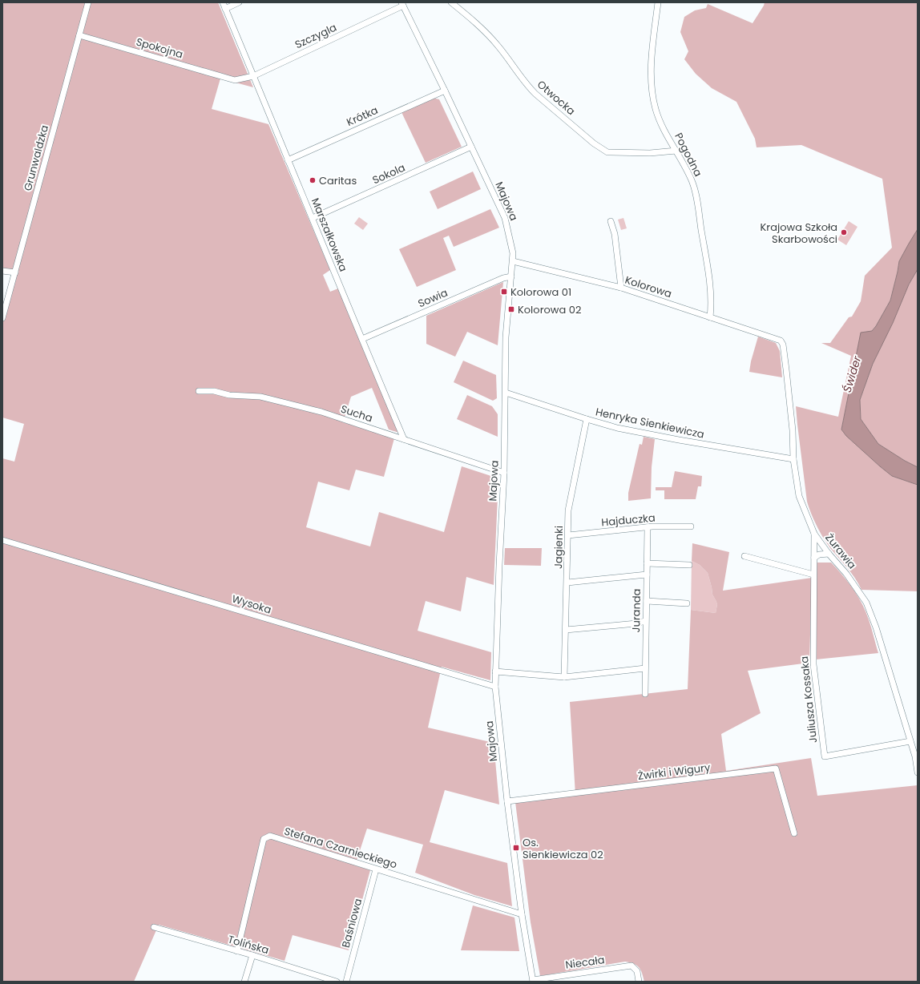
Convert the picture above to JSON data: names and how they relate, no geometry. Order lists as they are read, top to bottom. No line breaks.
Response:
{"streets":{"street":["Szczygla","Spokojna","Otwocka","Krótka","Pogodna","Grunwaldzka","Sokola","Majowa","Marszałkowska","Kolorowa","Sowia","Sucha","Henryka Sienkiewicza","Hajduczka","Jagienki","Żurawia","Wysoka","Juranda","Juliusza Kossaka","Żwirki i Wigury","Stefana Czarnieckiego","Baśniowa","Tolińska","Niecała"]},"crossings":[["Szczygla","Spokojna"],["Szczygla","Majowa"],["Szczygla","Marszałkowska"],["Spokojna","Grunwaldzka"],["Otwocka","Pogodna"],["Krótka","Majowa"],["Krótka","Marszałkowska"],["Pogodna","Kolorowa"],["Sokola","Majowa"],["Sokola","Marszałkowska"],["Majowa","Kolorowa"],["Majowa","Sowia"],["Majowa","Sucha"],["Majowa","Henryka Sienkiewicza"],["Majowa","Wysoka"],["Majowa","Żwirki i Wigury"],["Majowa","Stefana Czarnieckiego"],["Majowa","Niecała"],["Marszałkowska","Sowia"],["Marszałkowska","Sucha"],["Kolorowa","Żurawia"],["Henryka Sienkiewicza","Jagienki"],["Henryka Sienkiewicza","Żurawia"],["Hajduczka","Jagienki"],["Hajduczka","Juranda"],["Żurawia","Juliusza Kossaka"],["Stefana Czarnieckiego","Baśniowa"],["Stefana Czarnieckiego","Tolińska"]],"water":["Świder"],"places":{"other":["Caritas","Krajowa Szkoła Skarbowości"],"transit":["Kolorowa 01","Kolorowa 02","Os. Sienkiewicza 02"]}}
